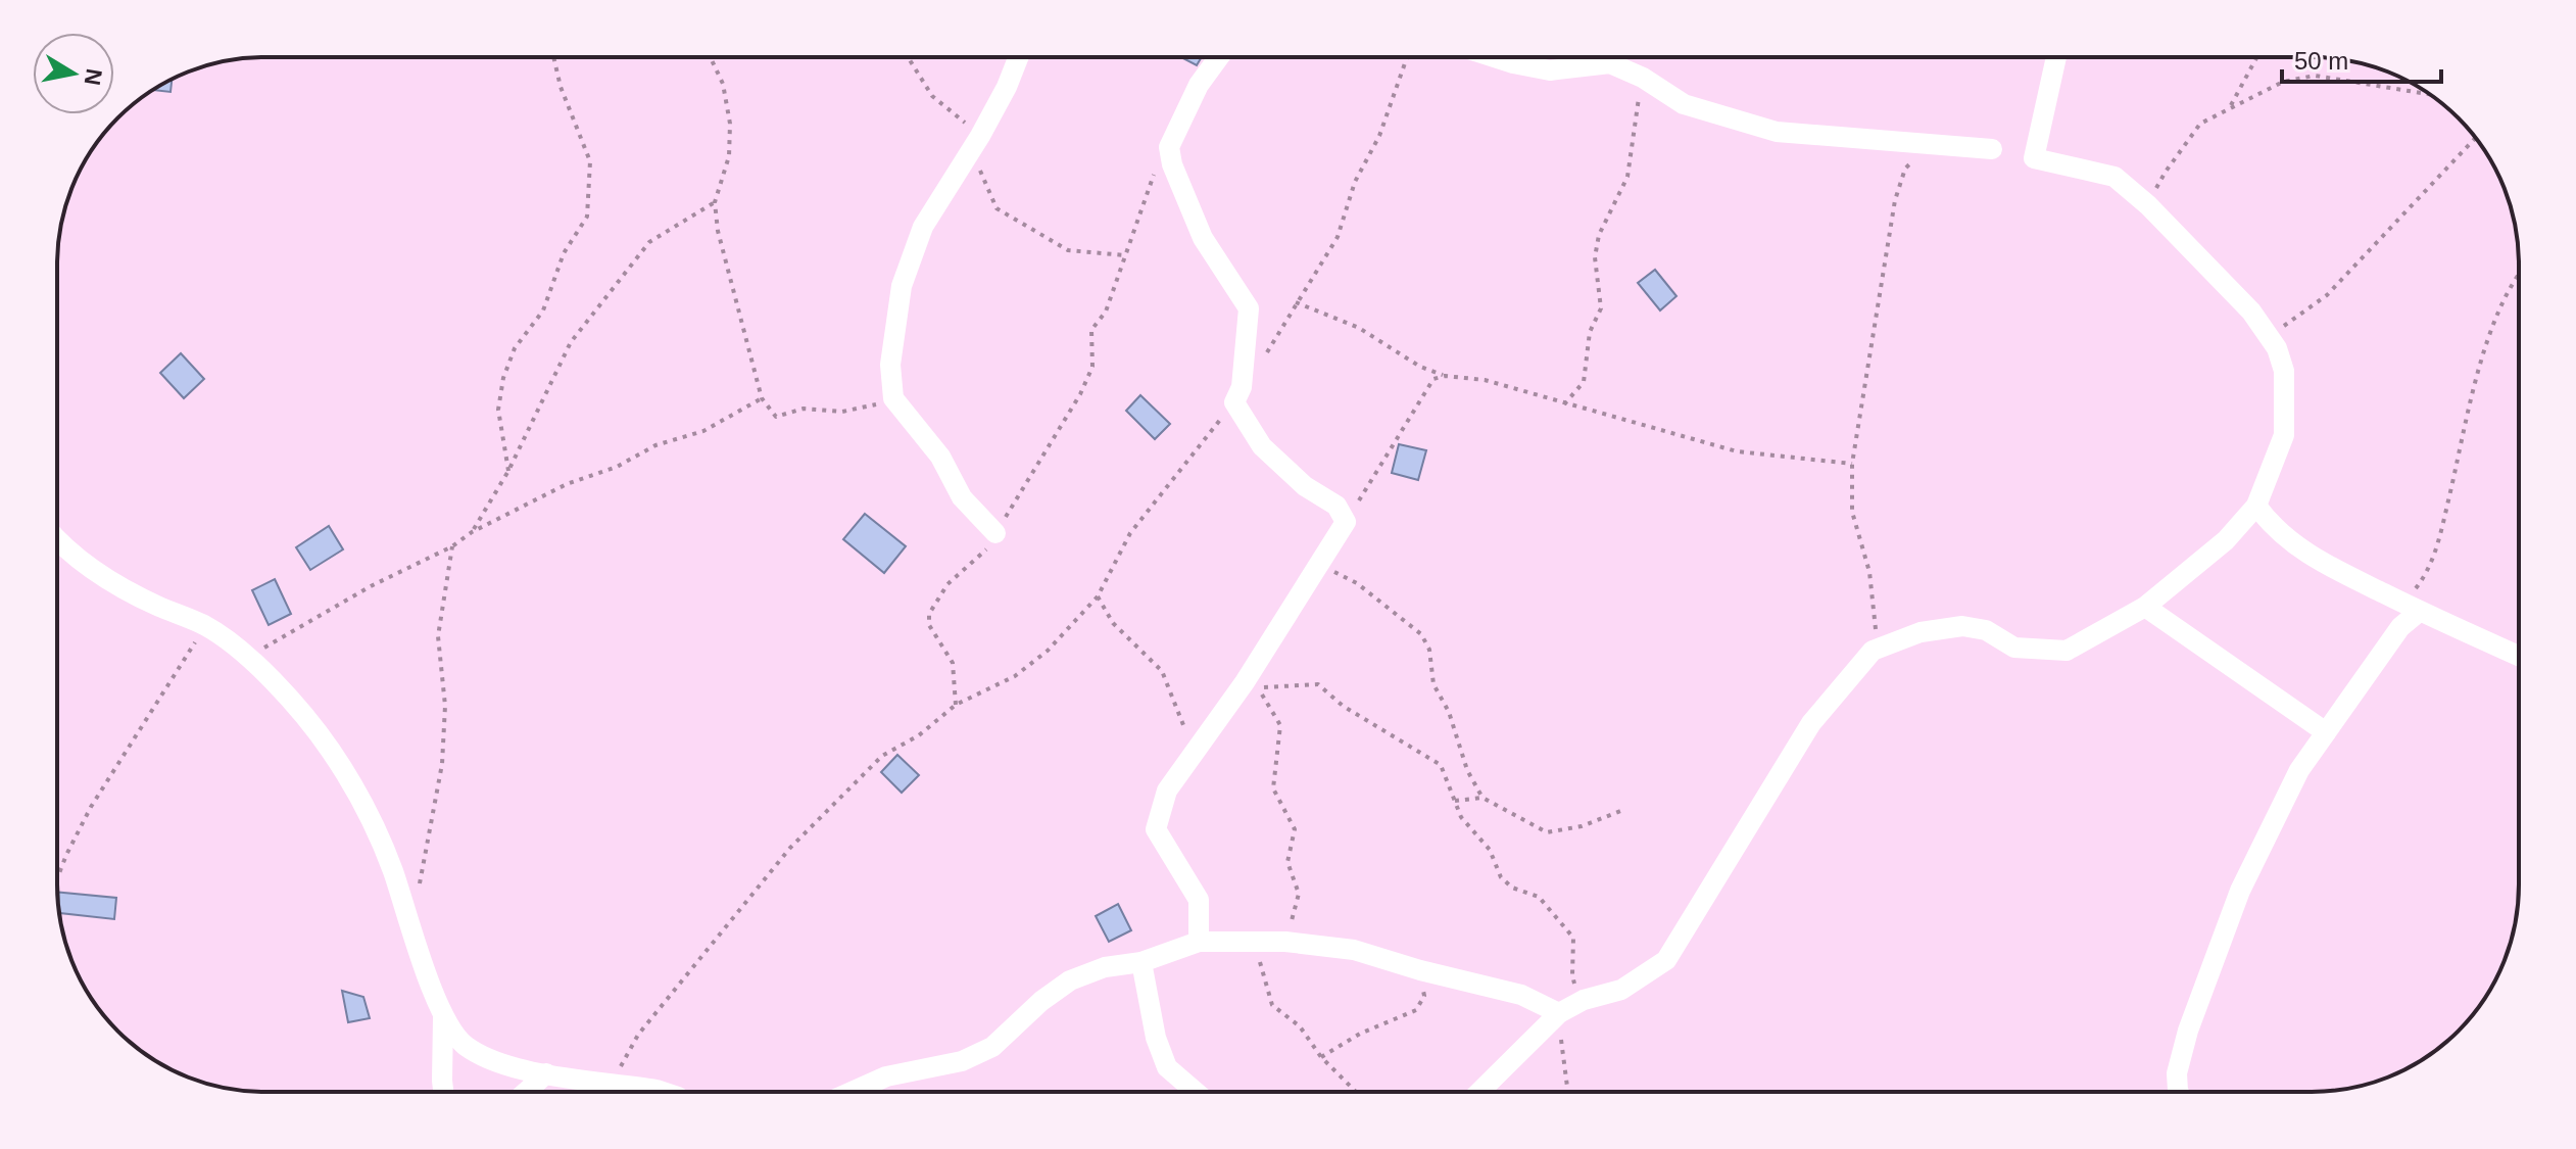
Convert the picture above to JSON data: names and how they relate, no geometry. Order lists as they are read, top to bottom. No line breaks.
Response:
{"scale_bar":"50 m","north":"right"}
